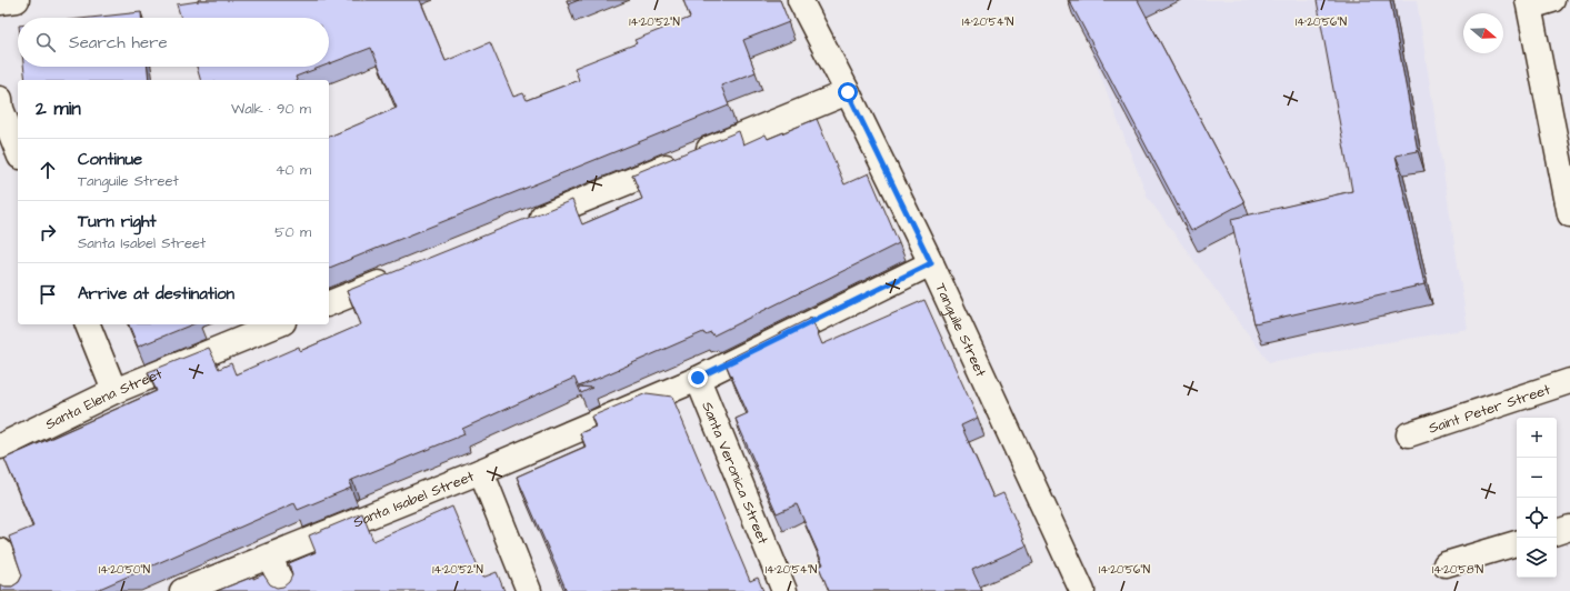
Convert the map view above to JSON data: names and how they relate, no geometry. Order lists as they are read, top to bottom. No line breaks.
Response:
{"streets":{"street":["Tanguile Street","Santa Elena Street","Saint Peter Street","Santa Veronica Street","Santa Isabel Street"]},"crossings":[["Tanguile Street","Santa Isabel Street"],["Santa Veronica Street","Santa Isabel Street"]],"north":"right","page":{"search":"Search here","heading":["2 min","Walk · 90 m"],"list":[["Continue","Tanguile Street","40 m"],["Turn right","Santa Isabel Street","50 m"],"Arrive at destination"],"map_buttons":["+","−"]},"coordinates":["14°20'52\"N","14°20'54\"N","14°20'56\"N","14°20'50\"N","14°20'58\"N"]}
